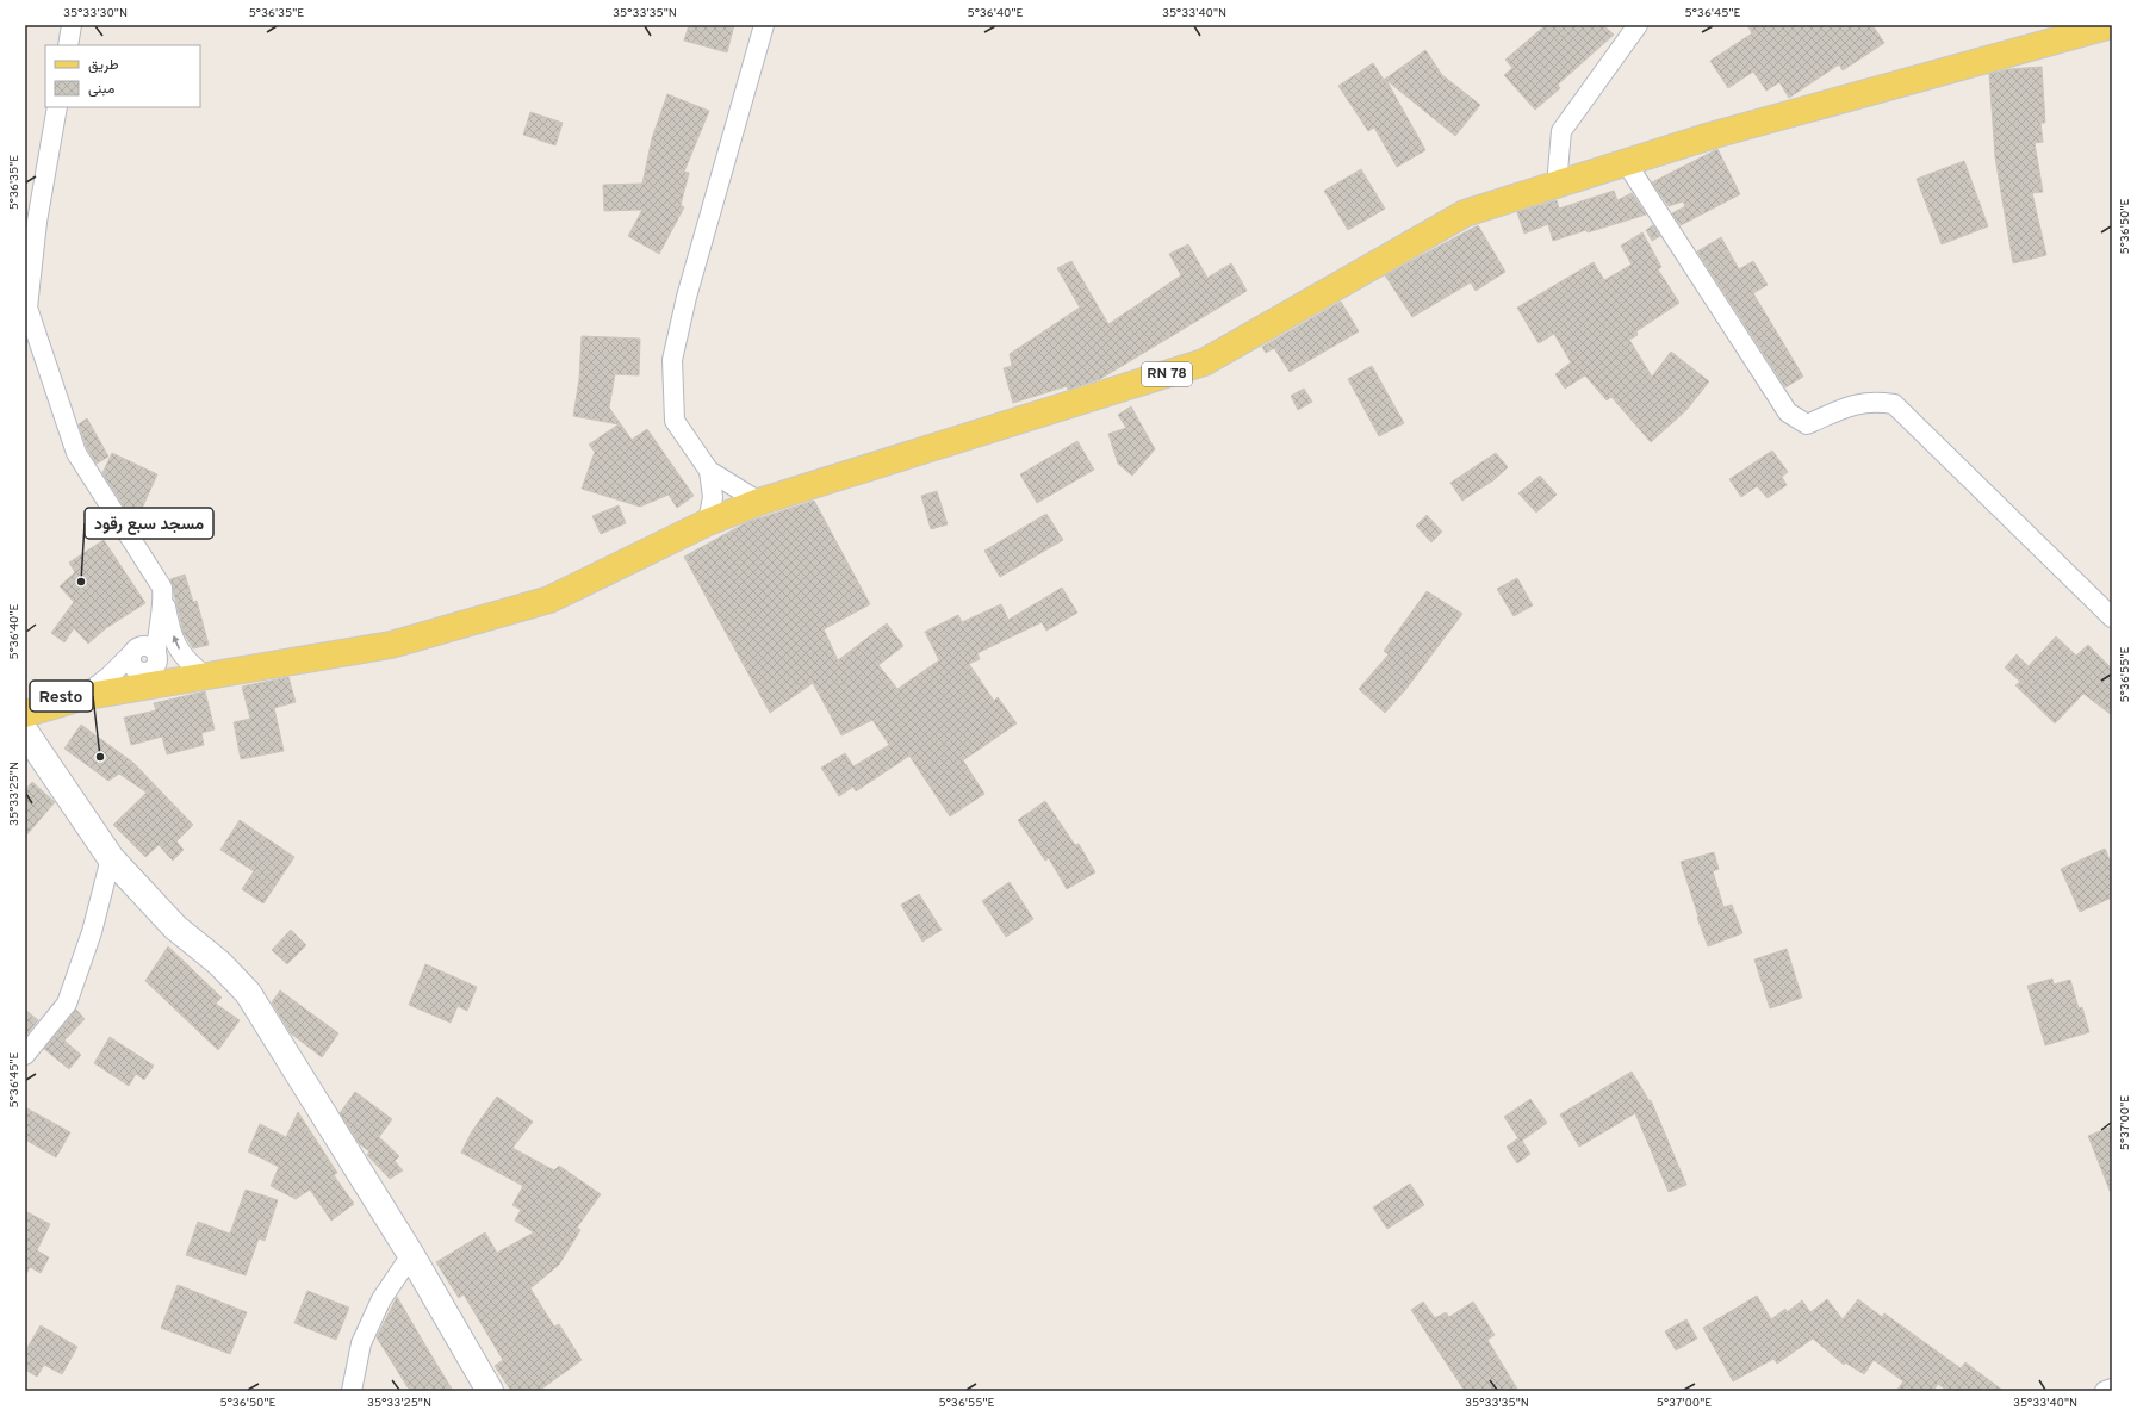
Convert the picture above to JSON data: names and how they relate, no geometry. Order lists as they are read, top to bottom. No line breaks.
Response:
{"streets":{"main road":["RN 78"]},"places":["مسجد سبع رقود","Resto"],"legend":["طريق","مبنى"],"coordinates":["35°33'30\"N","5°36'35\"E","35°33'35\"N","5°36'40\"E","35°33'40\"N","5°36'45\"E","5°36'50\"E","5°36'55\"E","35°33'25\"N","5°37'00\"E"]}
